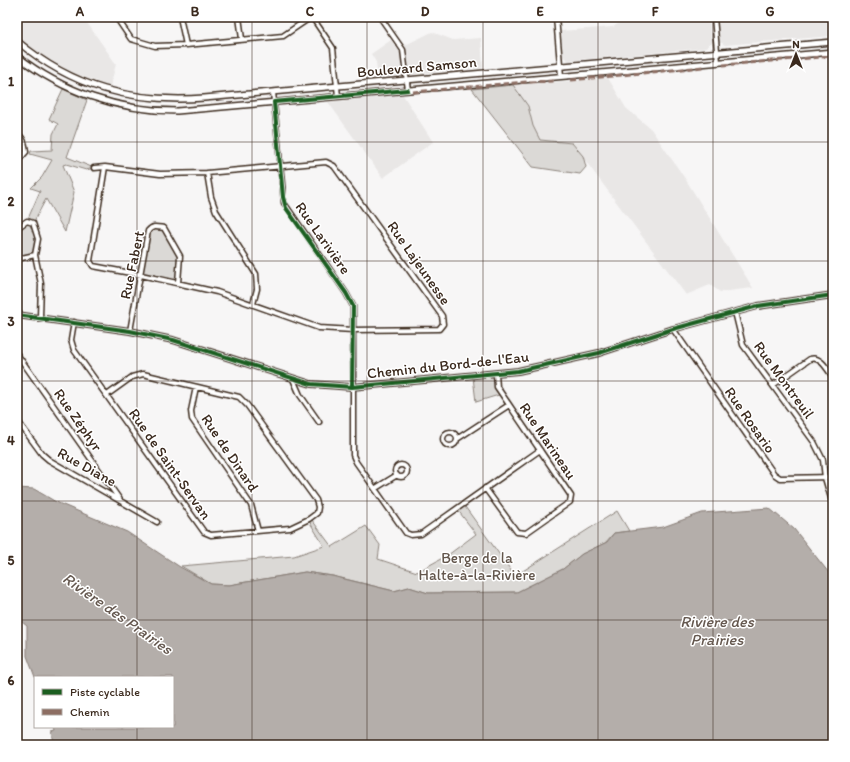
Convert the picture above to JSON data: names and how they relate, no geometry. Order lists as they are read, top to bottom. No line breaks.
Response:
{"streets":{"street":["Boulevard Samson","Rue Larivière","Rue Lajeunesse","Rue Fabert","Chemin du Bord-de-l'Eau","Rue Montreuil","Rue Zéphyr","Rue Rosario","Rue Marineau","Rue de Dinard","Rue de Saint-Servan","Rue Diane"]},"crossings":[["Boulevard Samson","Rue Larivière"],["Rue Larivière","Rue Lajeunesse"],["Rue Larivière","Chemin du Bord-de-l'Eau"],["Rue Larivière","Rue Marineau"],["Rue Lajeunesse","Rue Fabert"],["Rue Fabert","Chemin du Bord-de-l'Eau"],["Chemin du Bord-de-l'Eau","Rue Montreuil"],["Chemin du Bord-de-l'Eau","Rue Rosario"],["Chemin du Bord-de-l'Eau","Rue Marineau"],["Chemin du Bord-de-l'Eau","Rue de Saint-Servan"],["Rue Montreuil","Rue Rosario"],["Rue Zéphyr","Rue Diane"],["Rue de Dinard","Rue de Saint-Servan"]],"water":["Rivière des Prairies"],"parks":["Berge de la Halte-à-la-Rivière"],"legend":["Piste cyclable","Chemin"],"north":"top","grid":{"columns":["A","B","C","D","E","F","G"],"rows":["1","2","3","4","5","6"]}}
